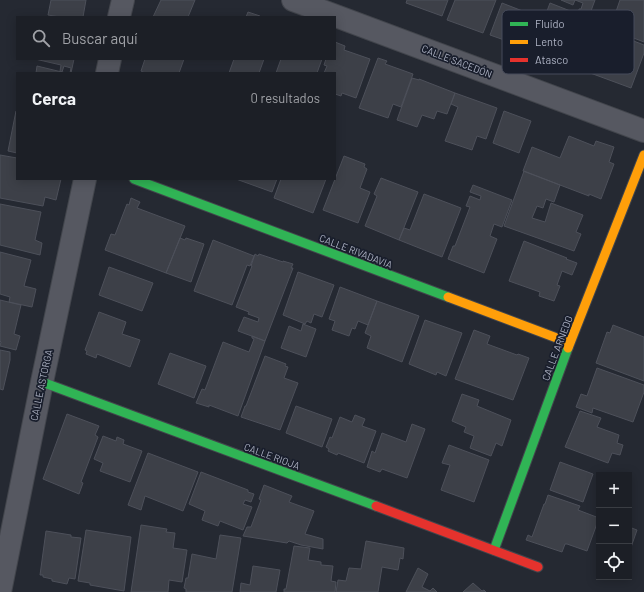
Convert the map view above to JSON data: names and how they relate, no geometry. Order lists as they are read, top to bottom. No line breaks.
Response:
{"streets":{"street":["CALLE SACEDÓN","CALLE RIVADAVIA","CALLE ARNEDO","CALLE ASTORGA","CALLE RIOJA"]},"crossings":[["CALLE RIVADAVIA","CALLE ARNEDO"],["CALLE ARNEDO","CALLE RIOJA"],["CALLE ASTORGA","CALLE RIOJA"]],"legend":["Fluido","Lento","Atasco"],"page":{"search":"Buscar aquí","heading":["Cerca","0 resultados"],"map_buttons":["+","−"]}}
